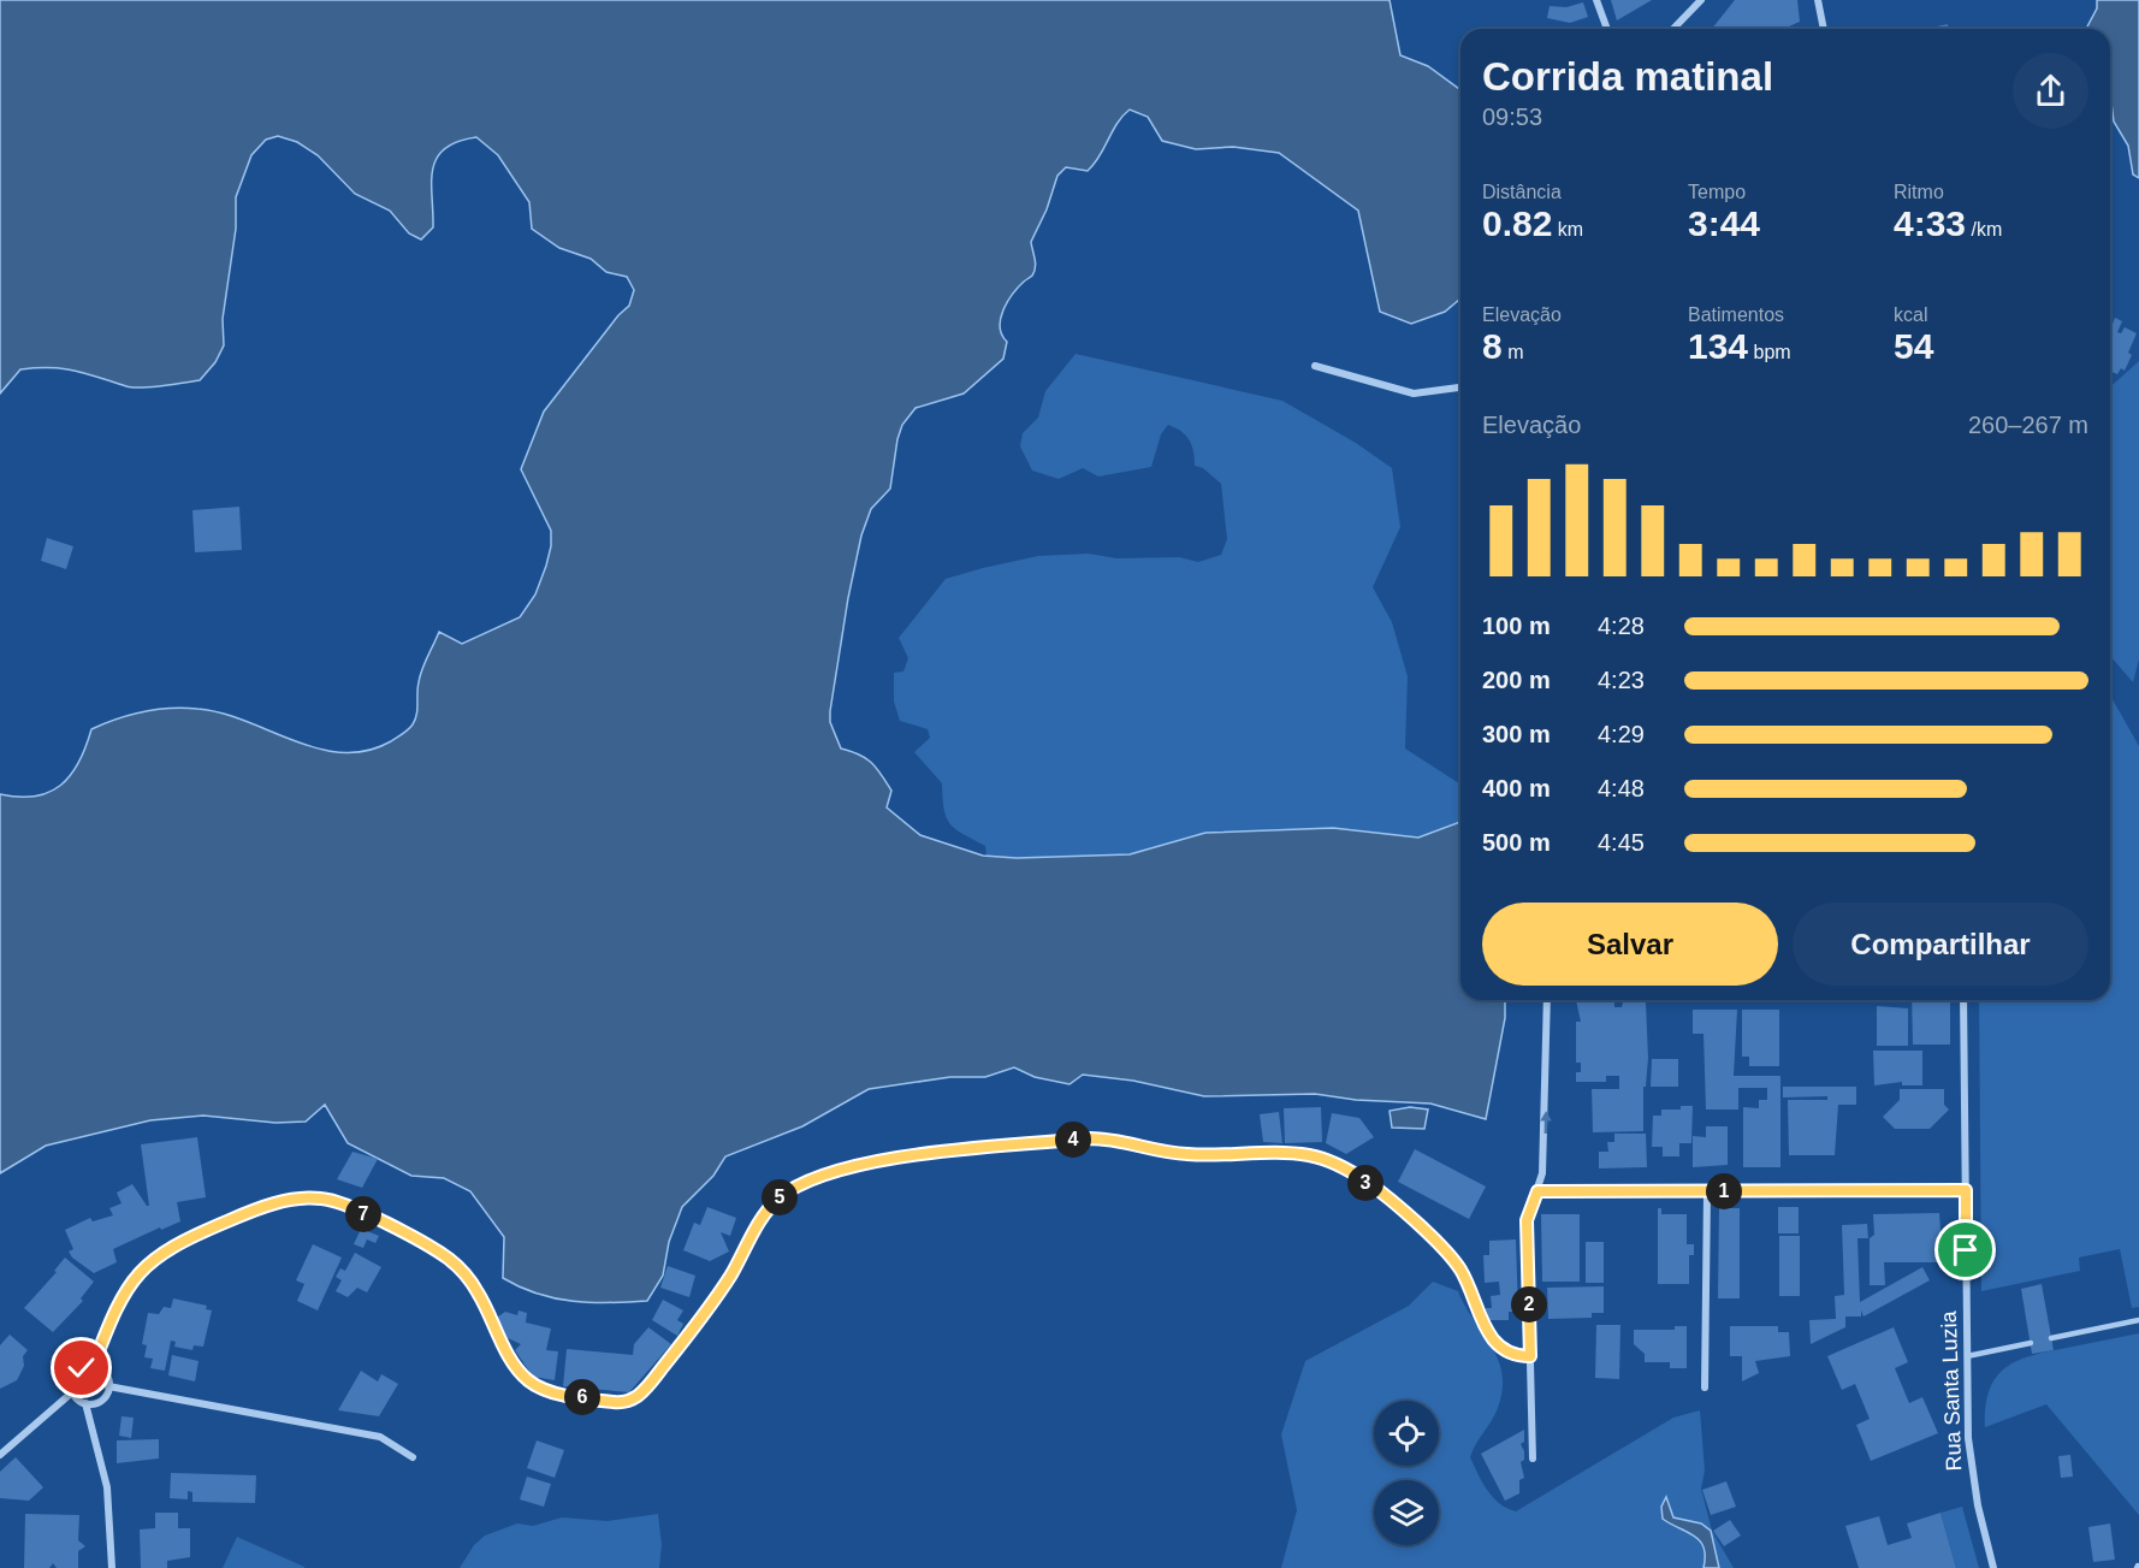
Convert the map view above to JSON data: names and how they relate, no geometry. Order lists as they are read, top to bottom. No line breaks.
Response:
{"streets":{"street":["Rua Santa Luzia"]},"page":{"heading":["Corrida matinal","09:53"],"stats":[["Distância","0.82 km"],["Tempo","3:44"],["Ritmo","4:33 /km"],["Elevação","8 m"],["Batimentos","134 bpm"],["kcal","54"]],"chart":["Elevação","260–267 m"],"list":[{"name":"100 m","note":"4:28"},{"name":"200 m","note":"4:23"},{"name":"300 m","note":"4:29"},{"name":"400 m","note":"4:48"},{"name":"500 m","note":"4:45"}],"buttons":["Salvar","Compartilhar"],"pins":["4","3","1","5","7","2","6"]}}
